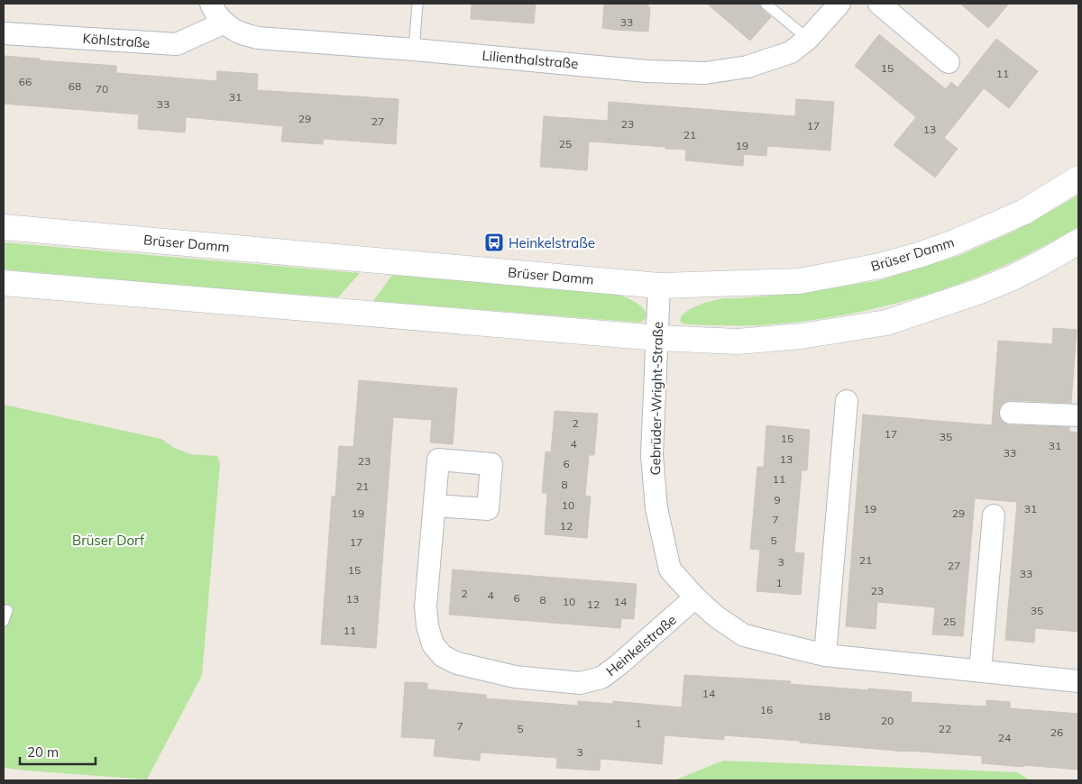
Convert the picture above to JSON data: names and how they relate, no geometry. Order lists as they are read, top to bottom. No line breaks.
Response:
{"streets":{"street":["Köhlstraße","Lilienthalstraße","Brüser Damm","Gebrüder-Wright-Straße","Heinkelstraße"]},"crossings":[["Köhlstraße","Lilienthalstraße"],["Brüser Damm","Gebrüder-Wright-Straße"],["Gebrüder-Wright-Straße","Heinkelstraße"]],"parks":["Brüser Dorf"],"places":{"bus stop":["Heinkelstraße"]},"house_numbers":["33","15","11","66","68","70","31","33","29","27","23","17","13","21","25","19","2","17","35","15","4","31","33","13","23","6","11","8","21","9","10","19","31","19","29","7","12","5","17","21","3","27","15","33","1","23","2","4","6","13","8","10","14","12","35","25","11","14","16","18","20","1","7","5","22","26","24","3"],"scale_bar":"20 m"}
